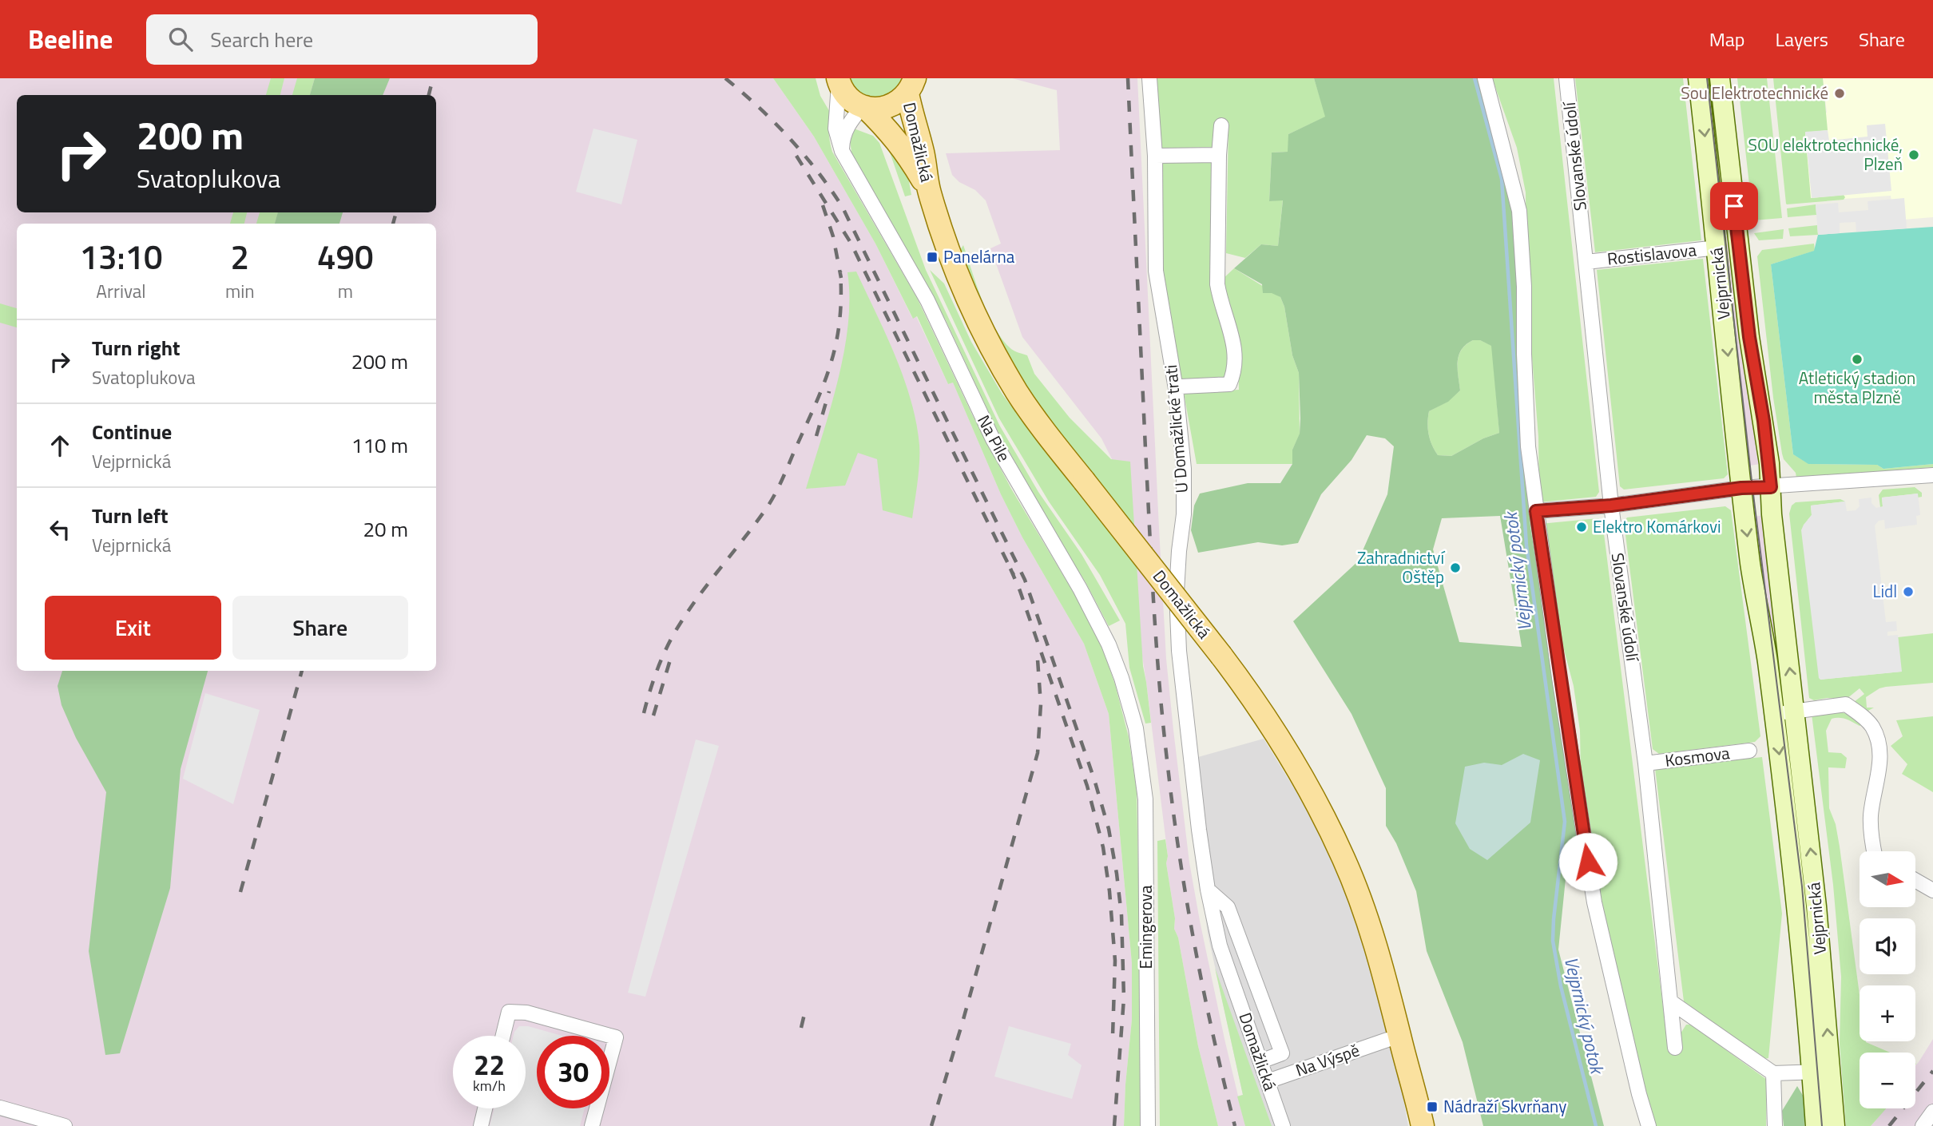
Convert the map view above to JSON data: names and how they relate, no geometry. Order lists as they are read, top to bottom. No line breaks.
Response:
{"streets":{"main road":["Domažlická","Vejprnická"],"street":["Slovanské údolí","Rostislavova","U Domažlické trati","Na Pile","Kosmova","Emingerova","Na Výspě"]},"crossings":[["Domažlická","U Domažlické trati"],["Domažlická","Na Pile"],["Domažlická","Na Výspě"],["Slovanské údolí","Rostislavova"],["Slovanské údolí","Kosmova"],["Rostislavova","Vejprnická"],["Na Pile","Emingerova"]],"water":["Vejprnický potok"],"places":{"other":["Sou Elektrotechnické","SOU elektrotechnické, Plzeň","Atletický stadion města Plzně","Elektro Komárkovi","Zahradnictví Oštěp","Lidl"],"transit":["Panelárna","Nádraží Skvrňany"]},"north":"right","page":{"header":"Beeline","search":"Search here","nav":["Map","Layers","Share"],"turn":["200 m","Svatoplukova"],"eta":["13:10","Arrival","2","min","490","m"],"list":[{"name":"Turn right","note":"Svatoplukova","value":"200 m"},{"name":"Continue","note":"Vejprnická","value":"110 m"},{"name":"Turn left","note":"Vejprnická","value":"20 m"}],"buttons":["Exit","Share"],"map_buttons":["+","−"],"speed":"22 km/h","limit":"30"}}
